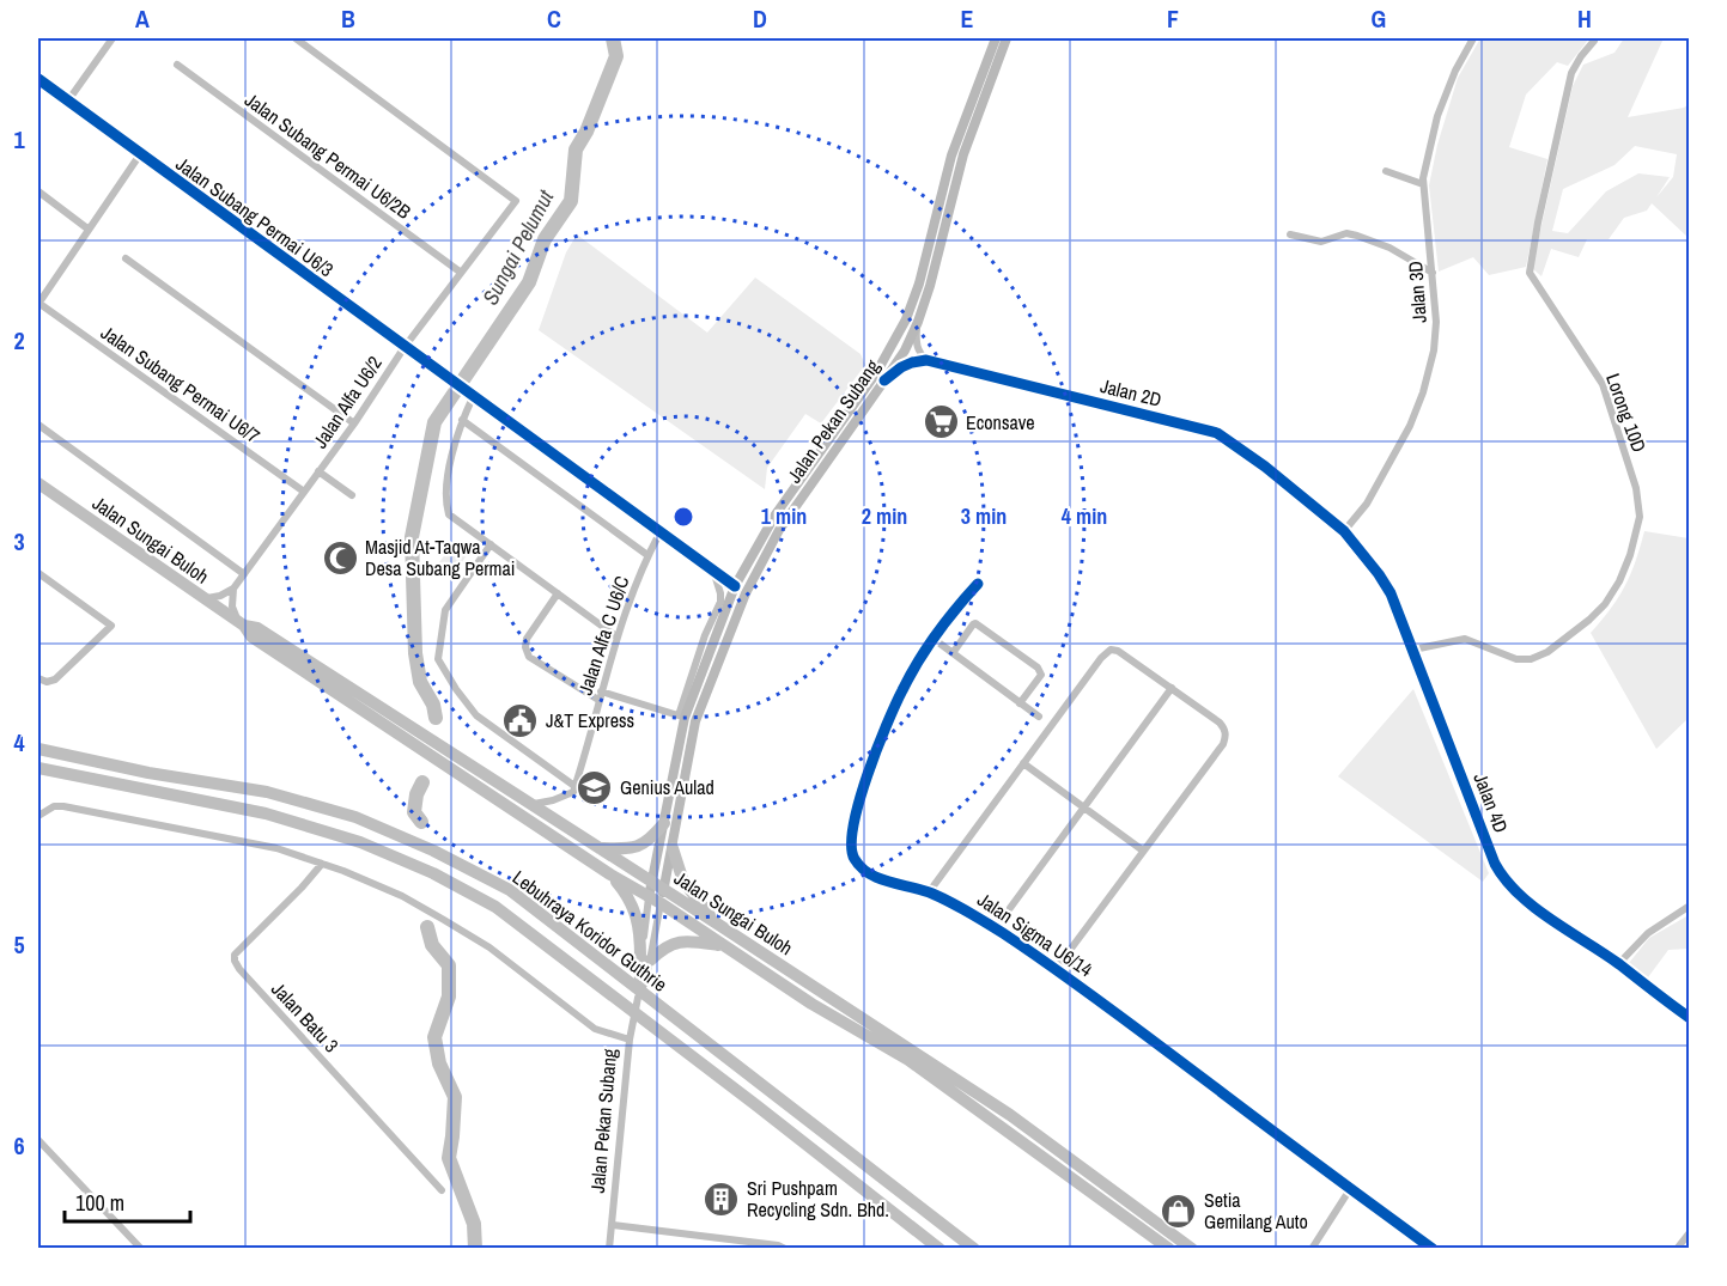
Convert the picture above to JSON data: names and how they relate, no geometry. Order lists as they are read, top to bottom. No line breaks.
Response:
{"streets":{"highway":["Jalan Sungai Buloh","Lebuhraya Koridor Guthrie"],"main road":["Jalan Pekan Subang"],"street":["Jalan Subang Permai U6/2B","Jalan Subang Permai U6/3","Jalan 3D","Jalan Subang Permai U6/7","Jalan 2D","Jalan Alfa U6/2","Lorong 10D","Jalan Alfa C U6/C","Jalan 4D","Jalan Sigma U6/14","Jalan Batu 3"]},"crossings":[["Jalan Subang Permai U6/2B","Jalan Alfa U6/2"],["Jalan Subang Permai U6/3","Jalan Alfa U6/2"],["Jalan 3D","Jalan 2D"],["Jalan 3D","Jalan 4D"],["Jalan Subang Permai U6/7","Jalan Alfa U6/2"],["Jalan 2D","Jalan 4D"],["Lorong 10D","Jalan 4D"],["Jalan Pekan Subang","Jalan Sungai Buloh"]],"water":["Sungai Pelumut"],"places":{"supermarket":["Econsave"],"mosque":["Masjid At-Taqwa Desa Subang Permai"],"public building":["J&T Express"],"school or university":["Genius Aulad"],"building":["Sri Pushpam Recycling Sdn. Bhd."],"shop":["Setia Gemilang Auto"]},"scale_bar":"100 m","grid":{"columns":["A","B","C","D","E","F","G","H"],"rows":["1","2","3","4","5","6"]},"rings":["1 min","2 min","3 min","4 min"]}
